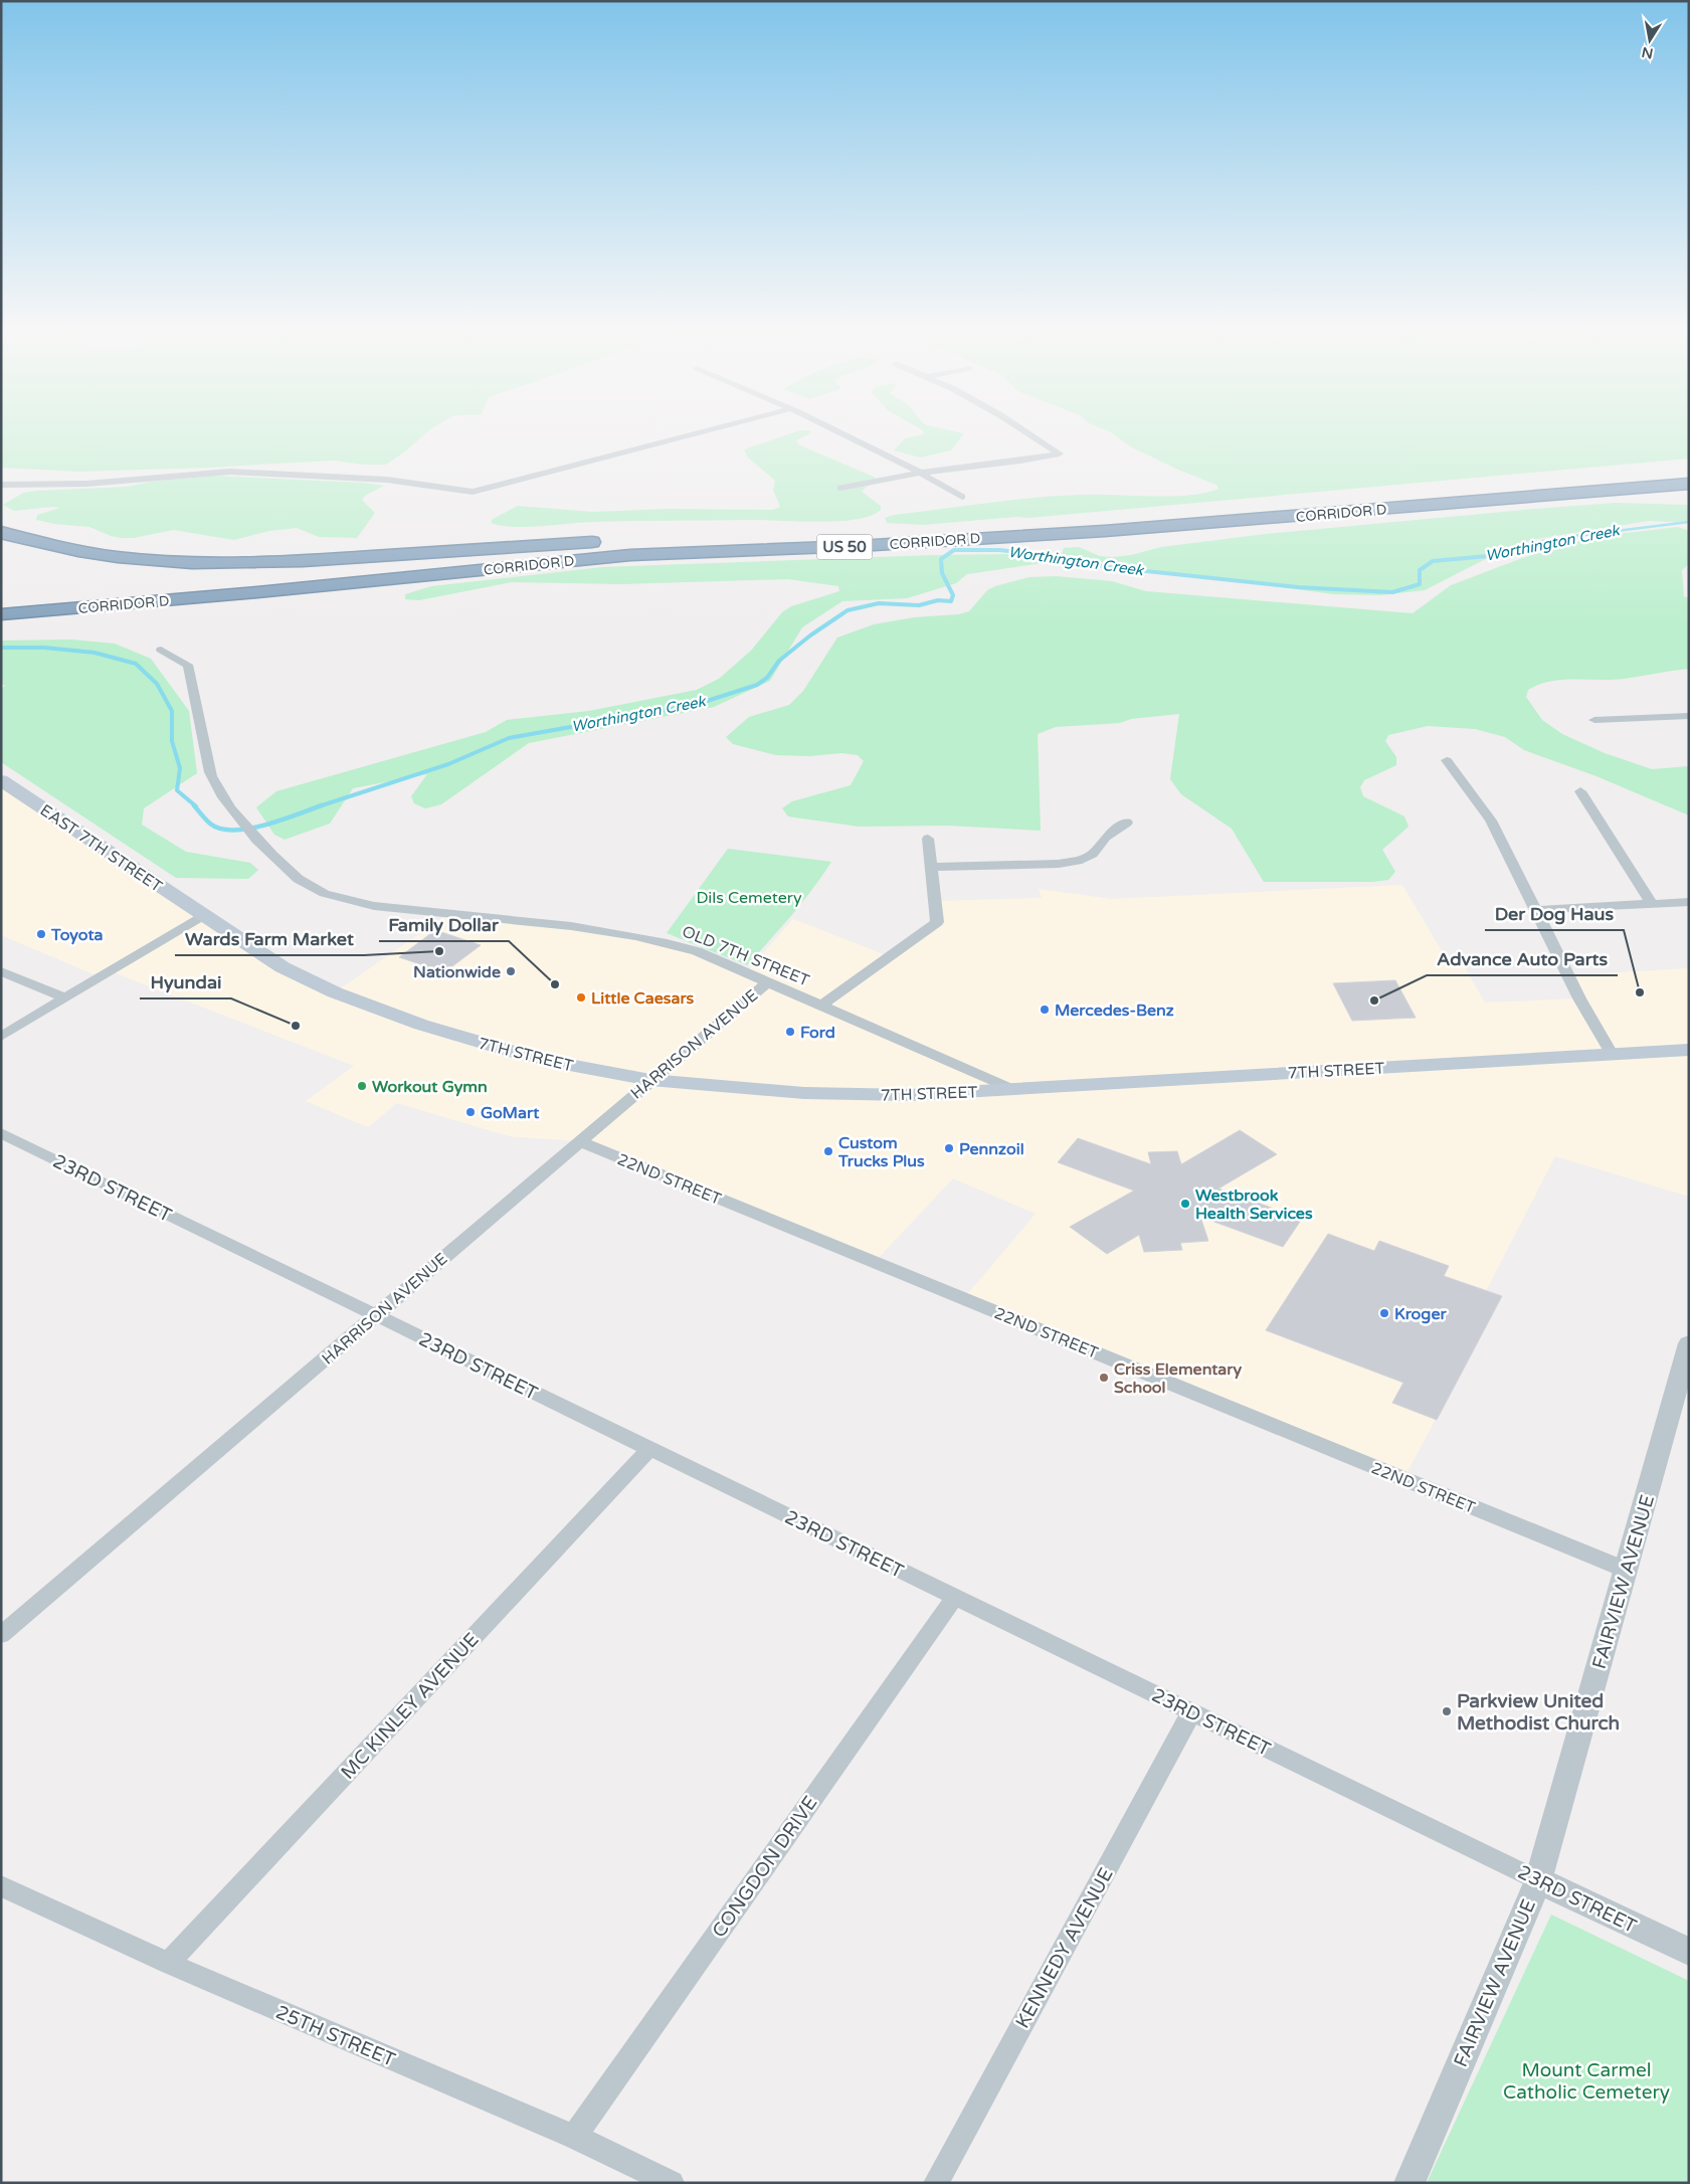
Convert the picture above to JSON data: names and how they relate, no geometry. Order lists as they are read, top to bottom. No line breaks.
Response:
{"streets":{"highway":["CORRIDOR D","US 50"],"main road":["EAST 7TH STREET","7TH STREET"],"street":["OLD 7TH STREET","HARRISON AVENUE","22ND STREET","23RD STREET","FAIRVIEW AVENUE","MC KINLEY AVENUE","CONGDON DRIVE","KENNEDY AVENUE","25TH STREET"]},"crossings":[["EAST 7TH STREET","7TH STREET"],["OLD 7TH STREET","HARRISON AVENUE"],["OLD 7TH STREET","7TH STREET"],["HARRISON AVENUE","7TH STREET"],["HARRISON AVENUE","22ND STREET"],["HARRISON AVENUE","23RD STREET"],["22ND STREET","FAIRVIEW AVENUE"],["23RD STREET","FAIRVIEW AVENUE"],["23RD STREET","MC KINLEY AVENUE"],["23RD STREET","CONGDON DRIVE"],["23RD STREET","KENNEDY AVENUE"],["MC KINLEY AVENUE","25TH STREET"],["CONGDON DRIVE","25TH STREET"]],"water":["Worthington Creek"],"parks":["Dils Cemetery","Mount Carmel Catholic Cemetery"],"places":["Toyota","Wards Farm Market","Nationwide","Family Dollar","Der Dog Haus","Little Caesars","Advance Auto Parts","Mercedes-Benz","Hyundai","Ford","Workout Gymn","GoMart","Pennzoil","Custom Trucks Plus","Westbrook Health Services","Kroger","Criss Elementary School","Parkview United Methodist Church"],"north":"bottom"}
